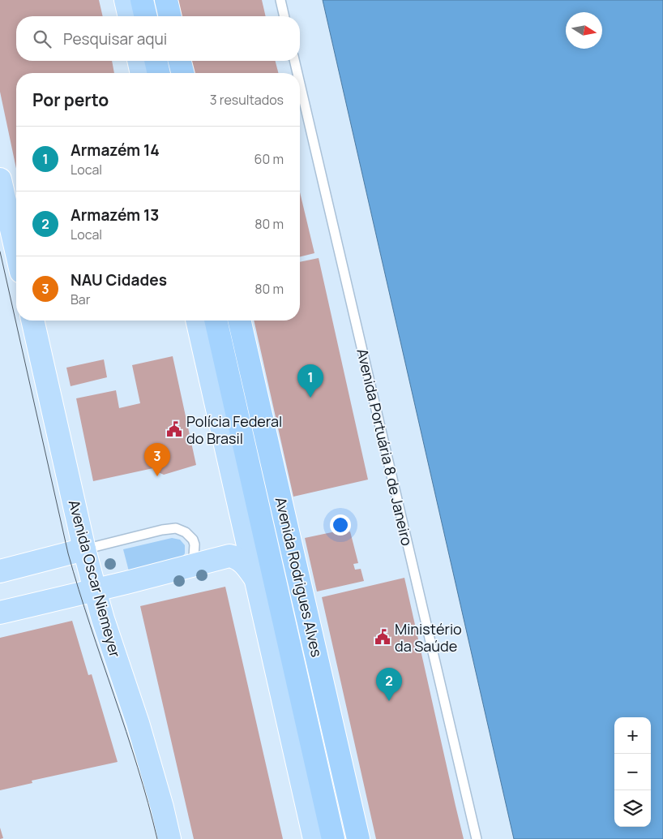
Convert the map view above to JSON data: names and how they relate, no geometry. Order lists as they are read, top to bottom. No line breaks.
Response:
{"streets":{"highway":["Avenida Rodrigues Alves"],"main road":["Avenida Oscar Niemeyer"],"lane":["Avenida Portuária 8 de Janeiro"]},"places":{"public building":["Polícia Federal do Brasil","Ministério da Saúde"]},"north":"right","page":{"search":"Pesquisar aqui","heading":["Por perto","3 resultados"],"list":[{"mark":"1","name":"Armazém 14","note":"Local","value":"60 m"},{"mark":"2","name":"Armazém 13","note":"Local","value":"80 m"},{"mark":"3","name":"NAU Cidades","note":"Bar","value":"80 m"}],"pins":["1","3","2"],"map_buttons":["+","−"]}}
